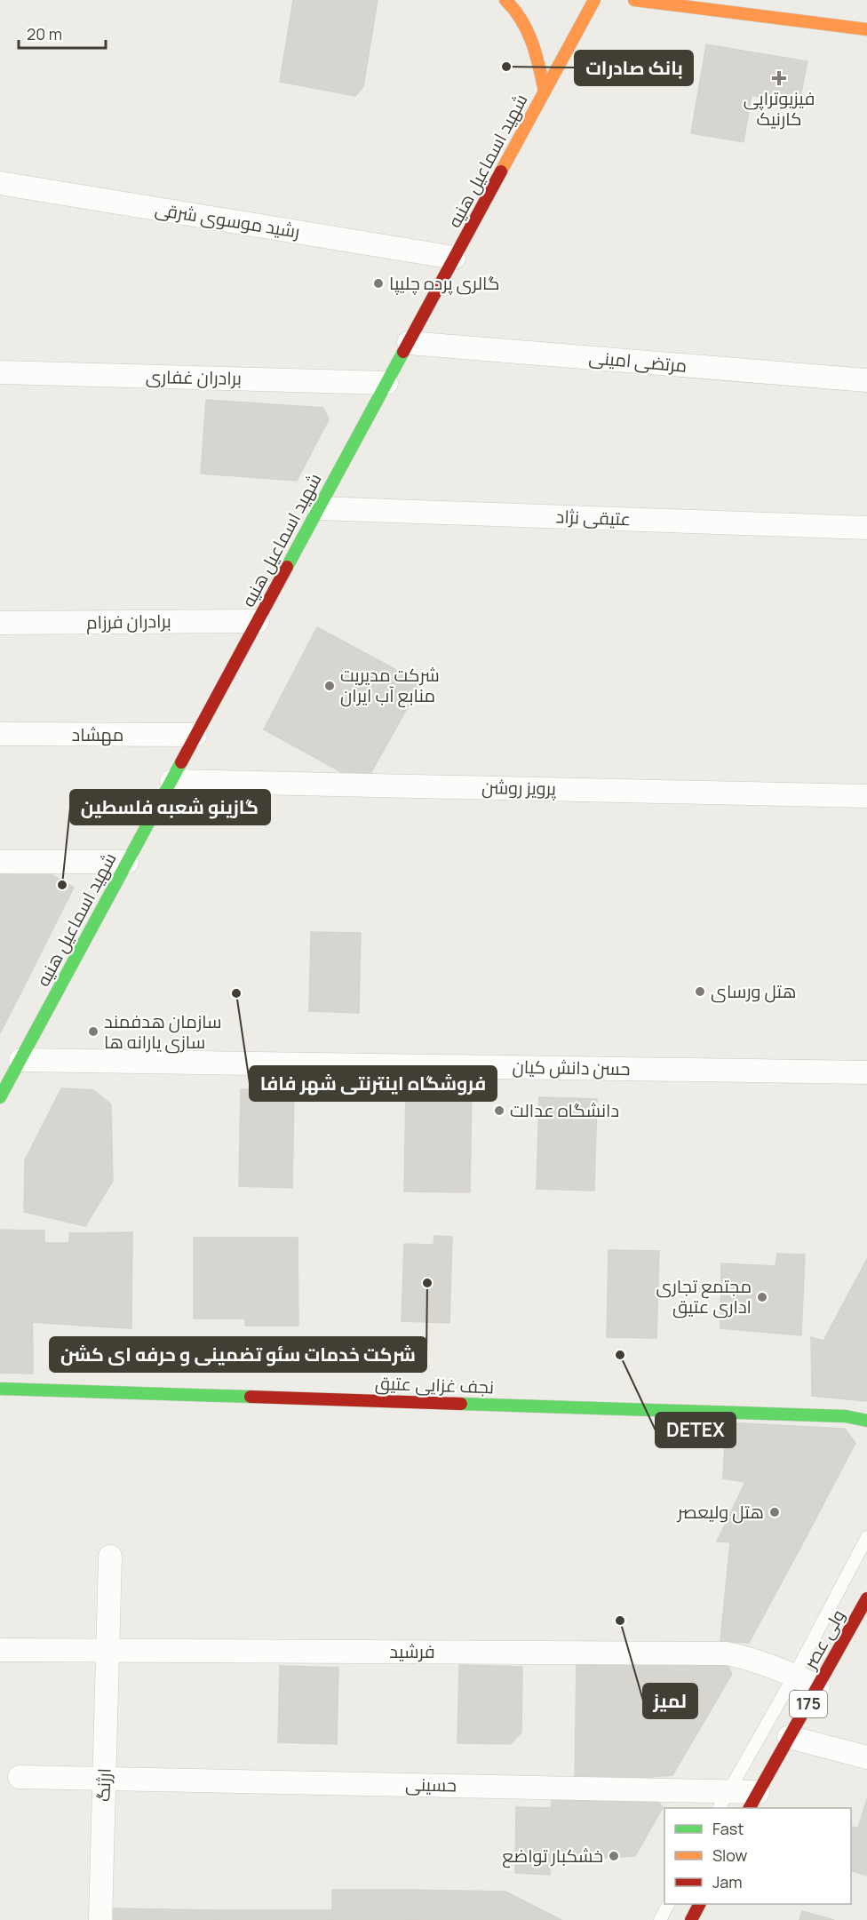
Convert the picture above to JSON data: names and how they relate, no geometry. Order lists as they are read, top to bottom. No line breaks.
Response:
{"streets":{"main road":["شهید اسماعیل هنیه","نجف غزایی عتیق","ولی عصر","175"],"street":["رشید موسوی شرقی","مرتضی امینی","برادران غفاری","عتیقی نژاد","برادران فرزام","مهشاد","پرویز روشن","حسن دانش کیان","فرشید","ارژنگ","حسینی"]},"crossings":[["شهید اسماعیل هنیه","رشید موسوی شرقی"],["شهید اسماعیل هنیه","مرتضی امینی"],["شهید اسماعیل هنیه","برادران غفاری"],["شهید اسماعیل هنیه","عتیقی نژاد"],["شهید اسماعیل هنیه","برادران فرزام"],["شهید اسماعیل هنیه","مهشاد"],["شهید اسماعیل هنیه","پرویز روشن"],["شهید اسماعیل هنیه","حسن دانش کیان"],["ولی عصر","فرشید"],["ولی عصر","حسینی"],["فرشید","ارژنگ"],["ارژنگ","حسینی"]],"places":{"other":["بانک صادرات","گالری پرده چلیپا","شرکت مدیریت منابع آب ایران","گازینو شعبه فلسطین","هتل ورسای","فروشگاه اینترنتی شهر فافا","سازمان هدفمند سازی یارانه ها","دانشگاه عدالت","شرکت خدمات سئو تضمینی و حرفه ای کشن","مجتمع تجاری اداری عتیق","DETEX","هتل ولیعصر","لمیز","خشکبار تواضع"],"health":["فیزیوتراپی کارنیک"]},"legend":["Fast","Slow","Jam"],"scale_bar":"20 m"}
